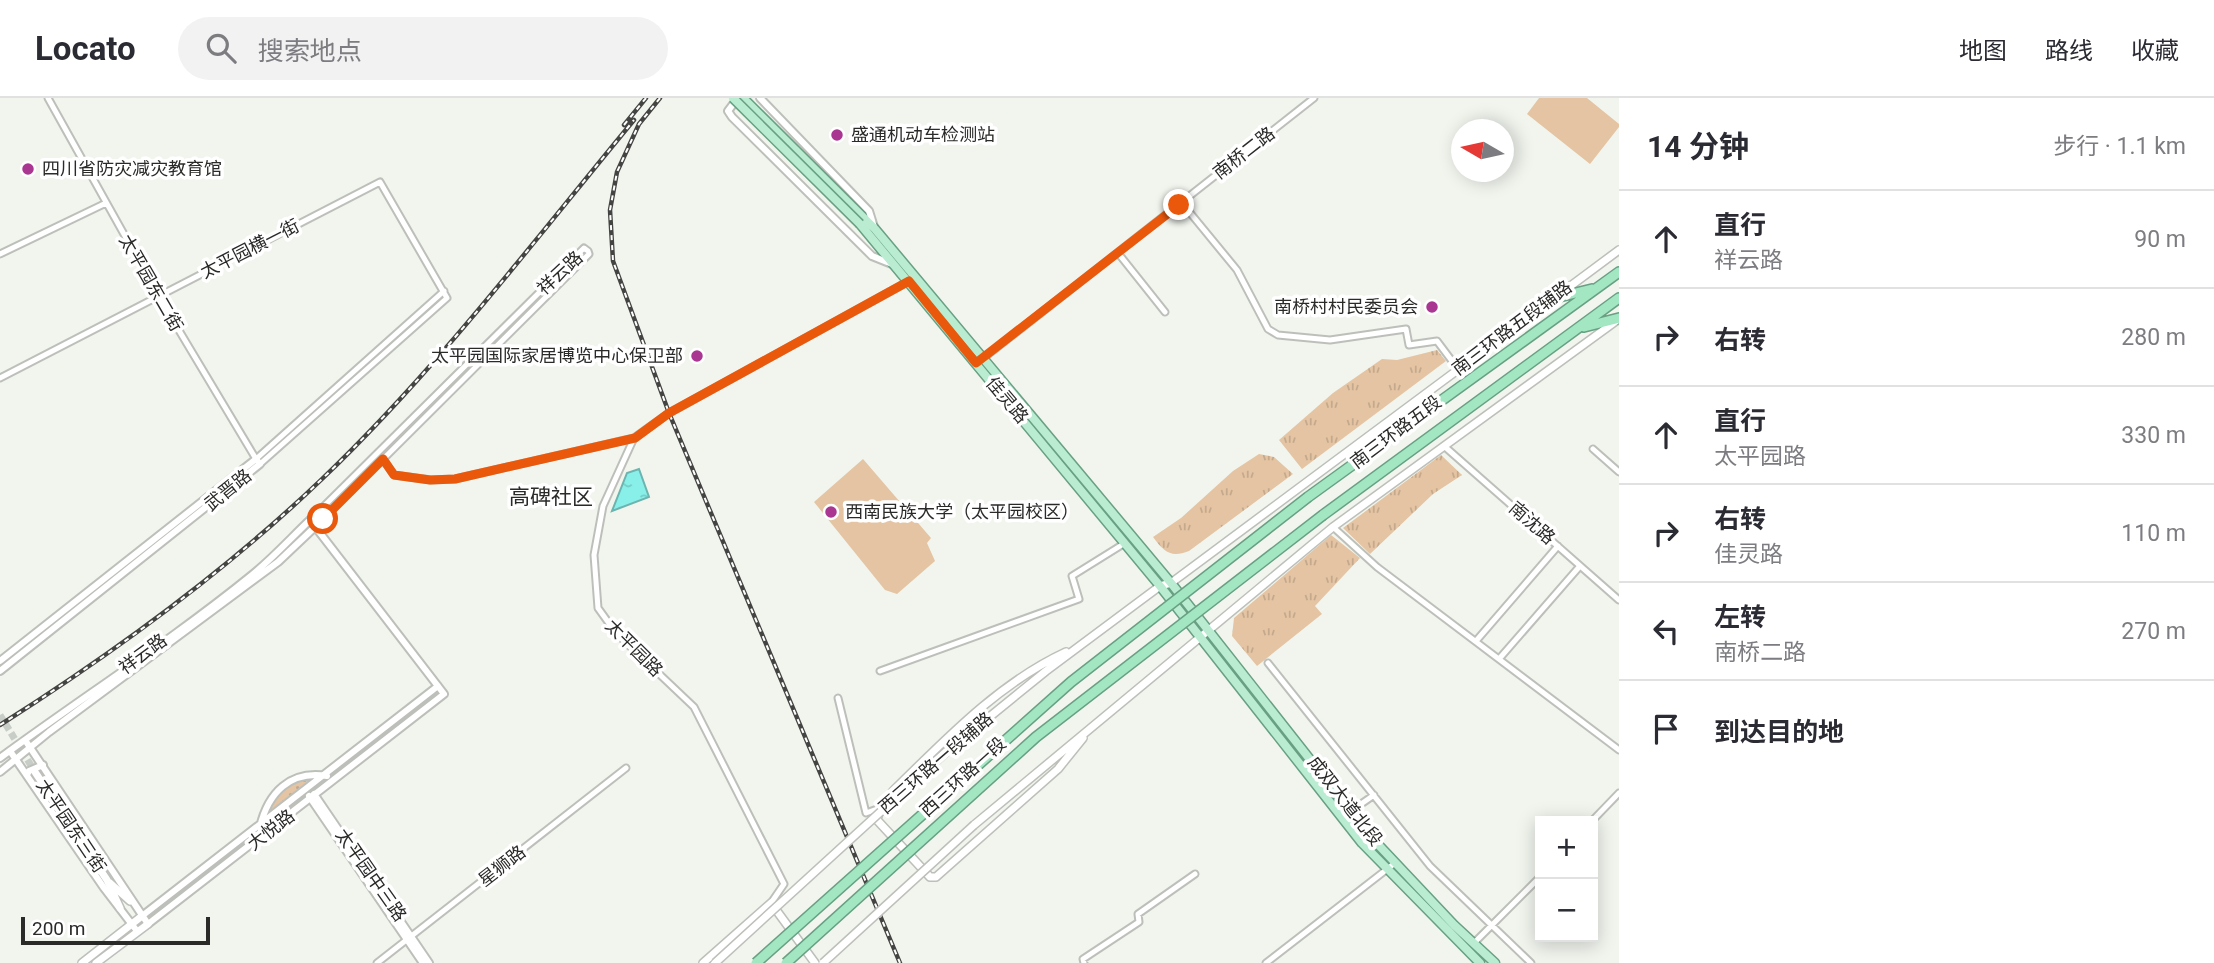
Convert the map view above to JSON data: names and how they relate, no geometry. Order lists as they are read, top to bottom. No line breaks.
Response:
{"streets":{"highway":["南三环路五段","西三环路一段"],"main road":["南三环路五段辅路","佳灵路","西三环路一段辅路","成双大道北段","太平园东三街","大悦路"],"street":["南桥二路","太平园横一街","祥云路","太平园东二街","武晋路","南沈路","太平园路","星狮路","太平园中三路"]},"crossings":[["南桥二路","佳灵路"],["太平园横一街","太平园东二街"],["太平园横一街","武晋路"],["太平园东二街","武晋路"],["南三环路五段辅路","佳灵路"],["南三环路五段辅路","西三环路一段辅路"],["佳灵路","太平园路"],["佳灵路","西三环路一段辅路"],["佳灵路","成双大道北段"],["南三环路五段","西三环路一段"],["西三环路一段辅路","成双大道北段"],["大悦路","太平园中三路"],["星狮路","太平园中三路"]],"districts":["高碑社区"],"places":["盛通机动车检测站","四川省防灾减灾教育馆","南桥村村民委员会","太平园国际家居博览中心保卫部","西南民族大学（太平园校区）"],"scale_bar":"200 m","north":"left","page":{"header":"Locato","search":"搜索地点","nav":["地图","路线","收藏"],"heading":["14 分钟","步行 · 1.1 km"],"list":[["直行","祥云路","90 m"],["右转","280 m"],["直行","太平园路","330 m"],["右转","佳灵路","110 m"],["左转","南桥二路","270 m"],"到达目的地"],"map_buttons":["+","−"],"scale":"200 m"}}
